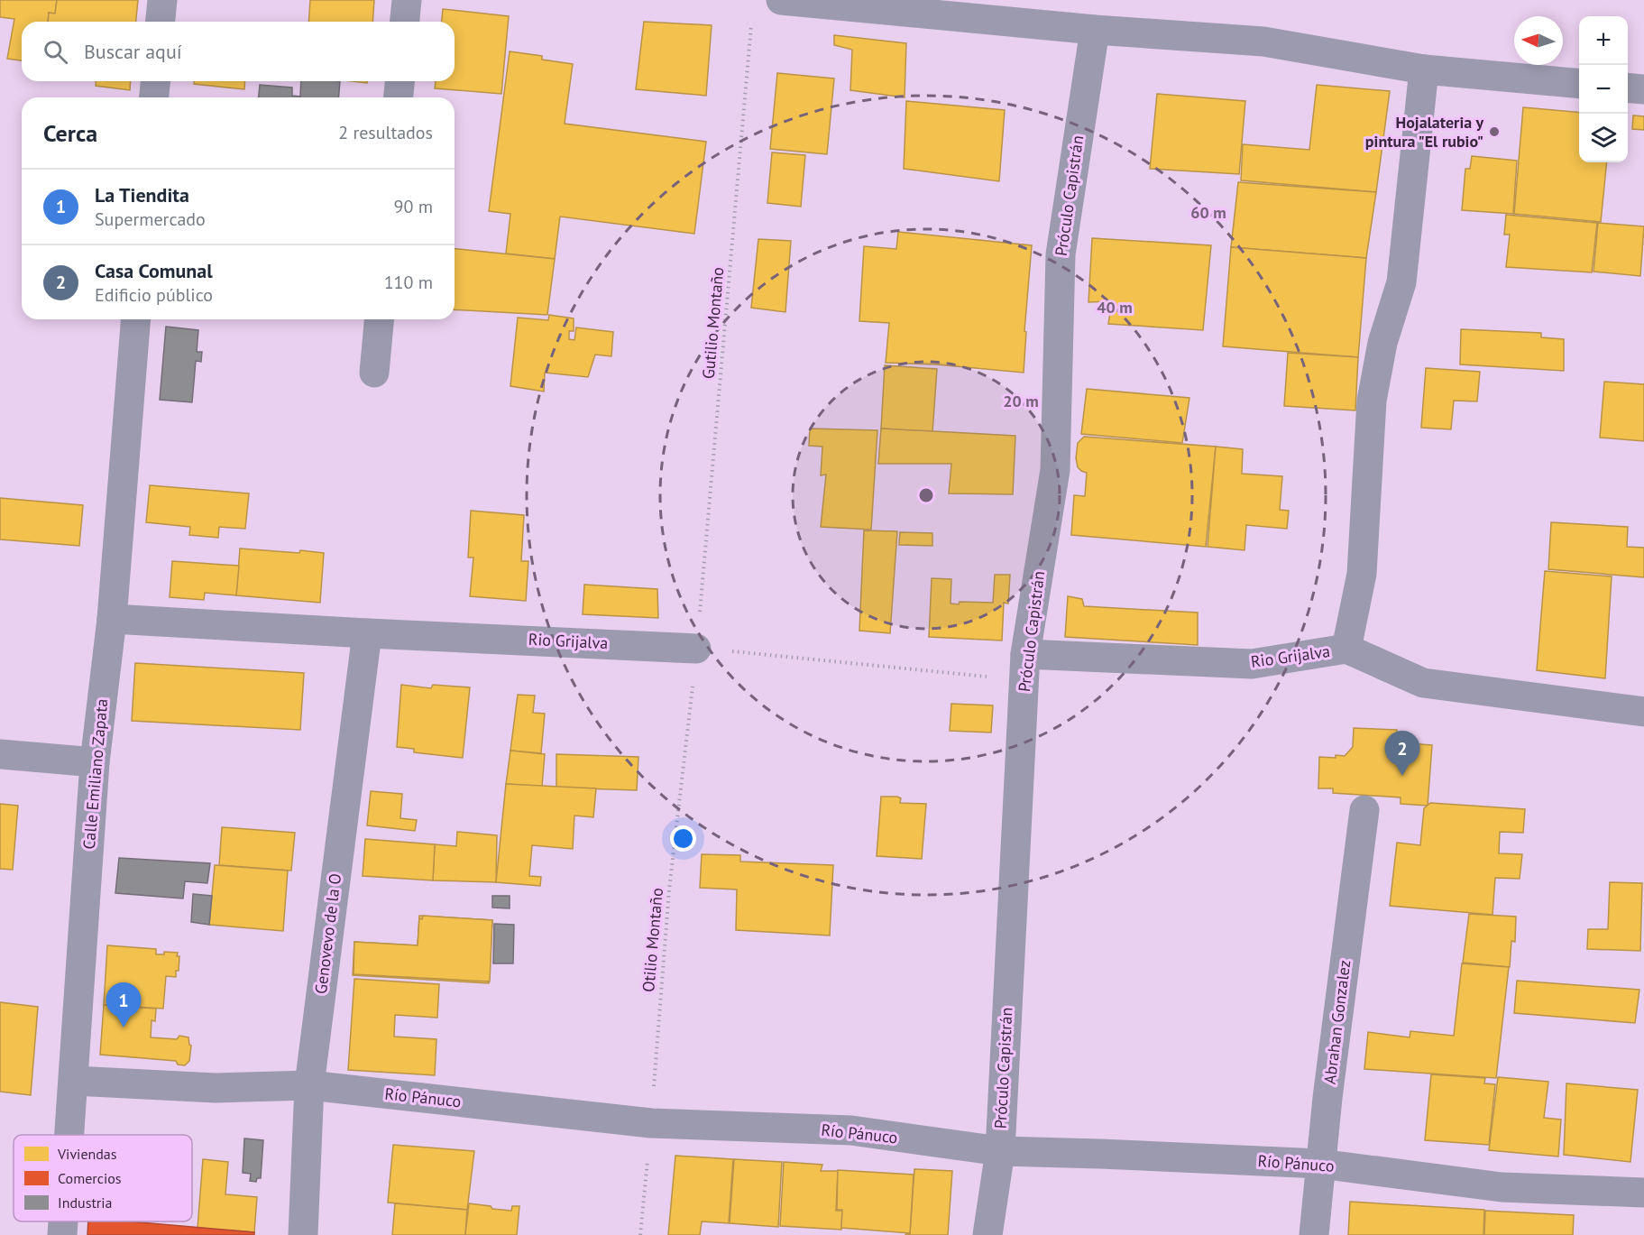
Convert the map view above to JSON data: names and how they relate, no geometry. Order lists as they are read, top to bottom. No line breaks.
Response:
{"streets":{"street":["Próculo Capistrán","Rio Grijalva","Calle Emiliano Zapata","Genovevo de la O","Abrahan Gonzalez","Río Pánuco"],"path":["Gutilio Montaño","Otilio Montaño"]},"crossings":[["Próculo Capistrán","Rio Grijalva"],["Próculo Capistrán","Río Pánuco"],["Gutilio Montaño","Rio Grijalva"],["Gutilio Montaño","Otilio Montaño"],["Rio Grijalva","Calle Emiliano Zapata"],["Rio Grijalva","Genovevo de la O"],["Rio Grijalva","Otilio Montaño"],["Calle Emiliano Zapata","Río Pánuco"],["Genovevo de la O","Río Pánuco"],["Otilio Montaño","Río Pánuco"],["Abrahan Gonzalez","Río Pánuco"]],"places":["Hojalateria y pintura \"El rubio\""],"legend":["Viviendas","Comercios","Industria"],"north":"left","page":{"map_buttons":["+","−"],"search":"Buscar aquí","heading":["Cerca","2 resultados"],"list":[{"mark":"1","name":"La Tiendita","note":"Supermercado","value":"90 m"},{"mark":"2","name":"Casa Comunal","note":"Edificio público","value":"110 m"}],"pins":["2","1"]},"rings":["60 m","40 m","20 m"]}
